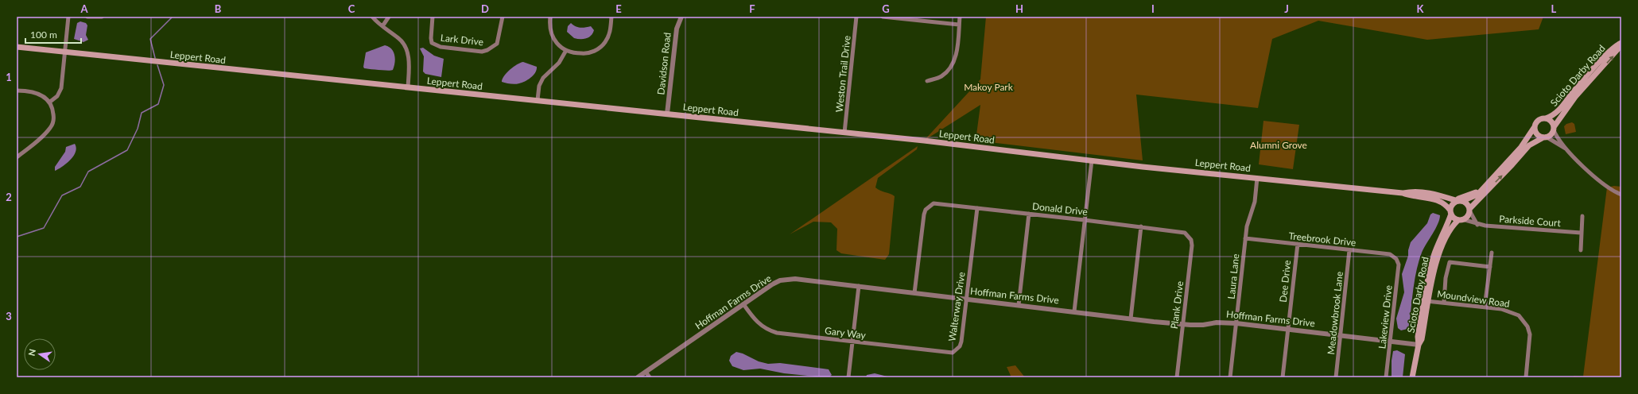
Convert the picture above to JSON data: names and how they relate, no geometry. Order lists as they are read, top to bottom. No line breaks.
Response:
{"streets":{"main road":["Leppert Road","Scioto Darby Road"],"street":["Lark Drive","Davidson Road","Weston Trail Drive","Donald Drive","Parkside Court","Treebrook Drive","Laura Lane","Dee Drive","Hoffman Farms Drive","Moundview Road","Plank Drive","Walterway Drive","Meadowbrook Lane","Lakeview Drive","Gary Way"]},"crossings":[["Leppert Road","Davidson Road"],["Leppert Road","Weston Trail Drive"],["Leppert Road","Scioto Darby Road"],["Leppert Road","Parkside Court"],["Leppert Road","Laura Lane"],["Scioto Darby Road","Parkside Court"],["Scioto Darby Road","Hoffman Farms Drive"],["Scioto Darby Road","Moundview Road"],["Donald Drive","Hoffman Farms Drive"],["Donald Drive","Plank Drive"],["Donald Drive","Walterway Drive"],["Treebrook Drive","Laura Lane"],["Treebrook Drive","Dee Drive"],["Treebrook Drive","Meadowbrook Lane"],["Treebrook Drive","Lakeview Drive"],["Laura Lane","Hoffman Farms Drive"],["Dee Drive","Hoffman Farms Drive"],["Hoffman Farms Drive","Plank Drive"],["Hoffman Farms Drive","Walterway Drive"],["Hoffman Farms Drive","Meadowbrook Lane"],["Hoffman Farms Drive","Lakeview Drive"],["Hoffman Farms Drive","Gary Way"],["Walterway Drive","Gary Way"]],"parks":["Makoy Park","Alumni Grove"],"scale_bar":"100 m","north":"left","grid":{"columns":["A","B","C","D","E","F","G","H","I","J","K","L"],"rows":["1","2","3"]}}
